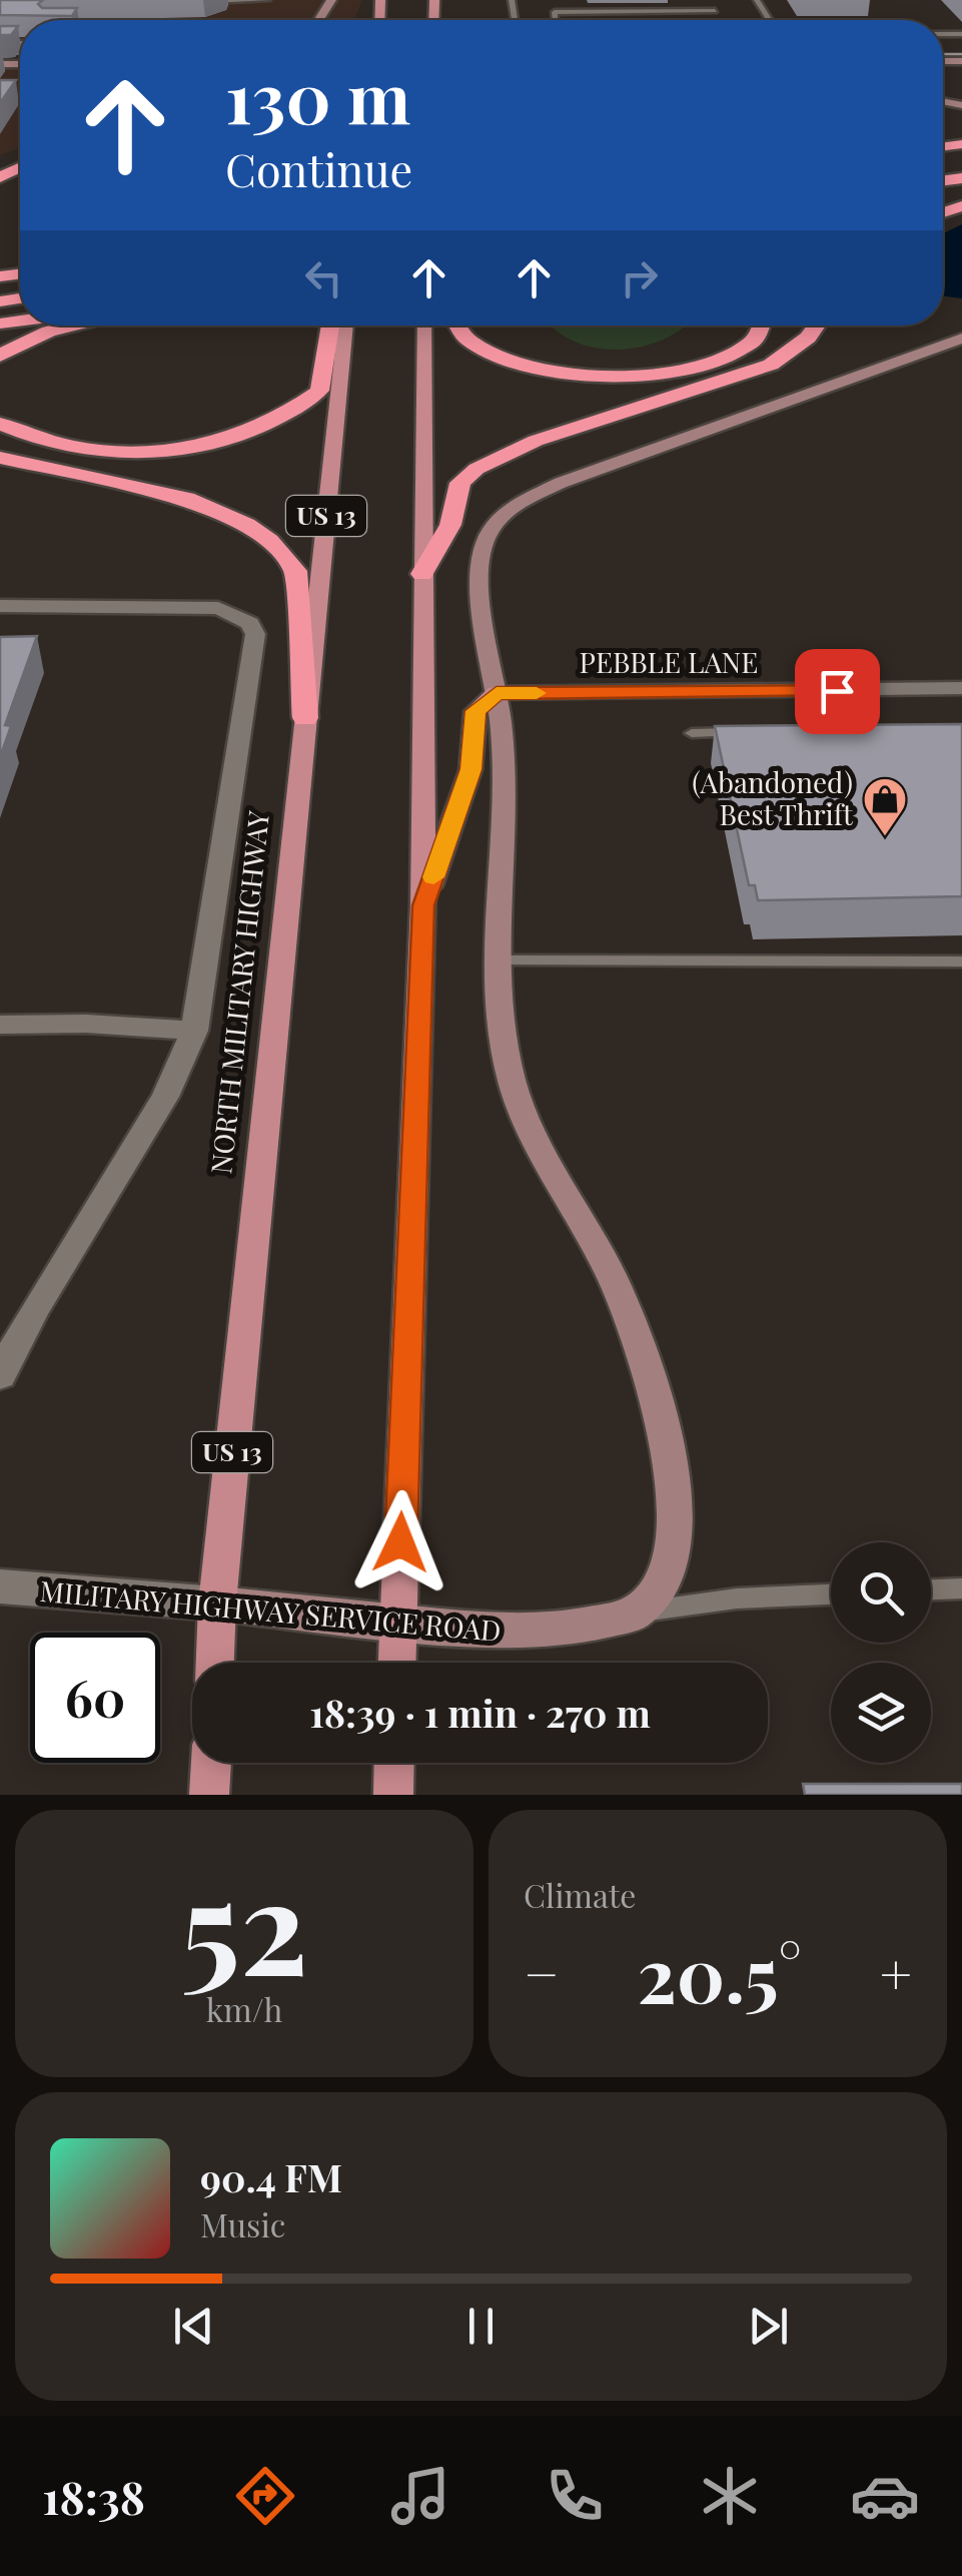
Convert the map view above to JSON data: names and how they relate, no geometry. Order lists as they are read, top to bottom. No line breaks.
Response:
{"streets":{"main road":["US 13","NORTH MILITARY HIGHWAY"],"street":["PEBBLE LANE","MILITARY HIGHWAY SERVICE ROAD"]},"crossings":[["NORTH MILITARY HIGHWAY","MILITARY HIGHWAY SERVICE ROAD"]],"places":{"shop":["(Abandoned) Best Thrift"]},"page":{"turn":["130 m","Continue"],"limit":"60","trip":"18:39 · 1 min · 270 m","tile":[["52","km/h"],"Climate"],"heat":["−","20.5°","+"],"song":["90.4 FM","Music"],"tabs":"18:38"}}
